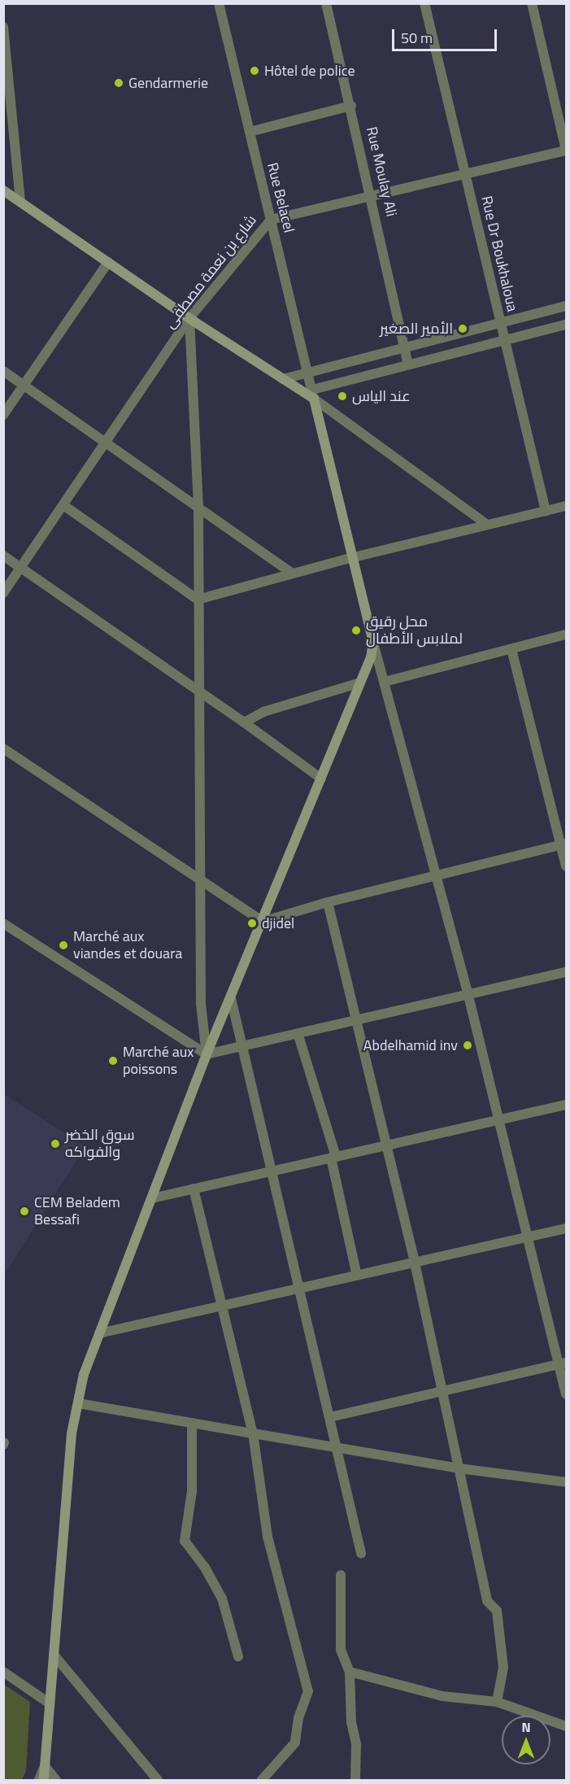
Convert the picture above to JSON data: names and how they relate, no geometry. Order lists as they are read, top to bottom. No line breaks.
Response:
{"streets":{"street":["Rue Moulay Ali","Rue Belacel","Rue Dr Boukhaloua","شارع بن نعمة مصطفى"]},"crossings":[["Rue Moulay Ali","شارع بن نعمة مصطفى"],["Rue Belacel","شارع بن نعمة مصطفى"],["Rue Dr Boukhaloua","شارع بن نعمة مصطفى"]],"places":["Hôtel de police","Gendarmerie","الأمير الصغير","عند الياس","محل رقيق لملابس الأطفال","djidel","Marché aux viandes et douara","Abdelhamid inv","Marché aux poissons","سوق الخضر والفواكه","CEM Beladem Bessafi"],"scale_bar":"50 m","north":"top"}
